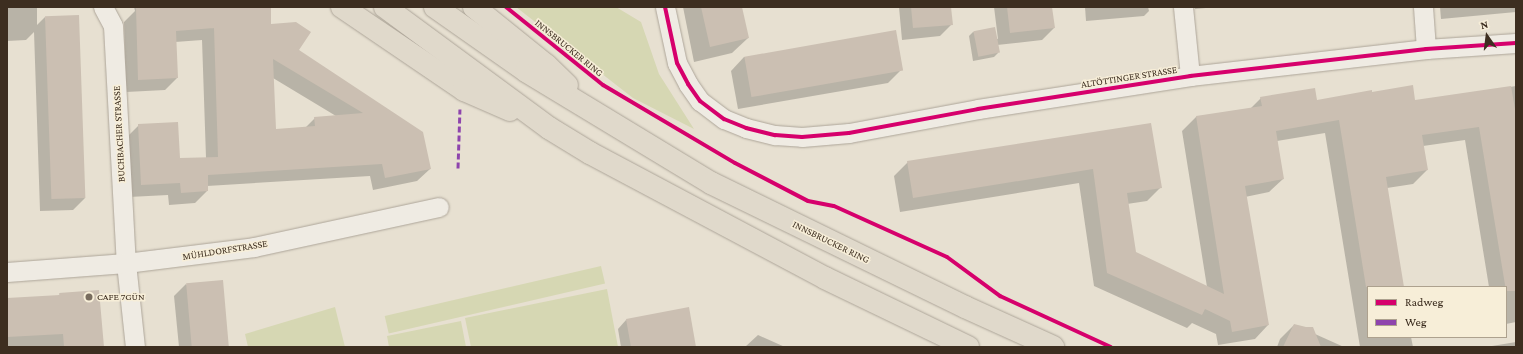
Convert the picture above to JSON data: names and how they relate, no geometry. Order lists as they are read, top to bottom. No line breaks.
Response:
{"streets":{"highway":["INNSBRUCKER RING"],"street":["ALTÖTTINGER STRASSE","BUCHBACHER STRASSE","MÜHLDORFSTRASSE"]},"crossings":[["BUCHBACHER STRASSE","MÜHLDORFSTRASSE"]],"places":["CAFE 7GÜN"],"legend":["Radweg","Weg"],"north":"top"}
